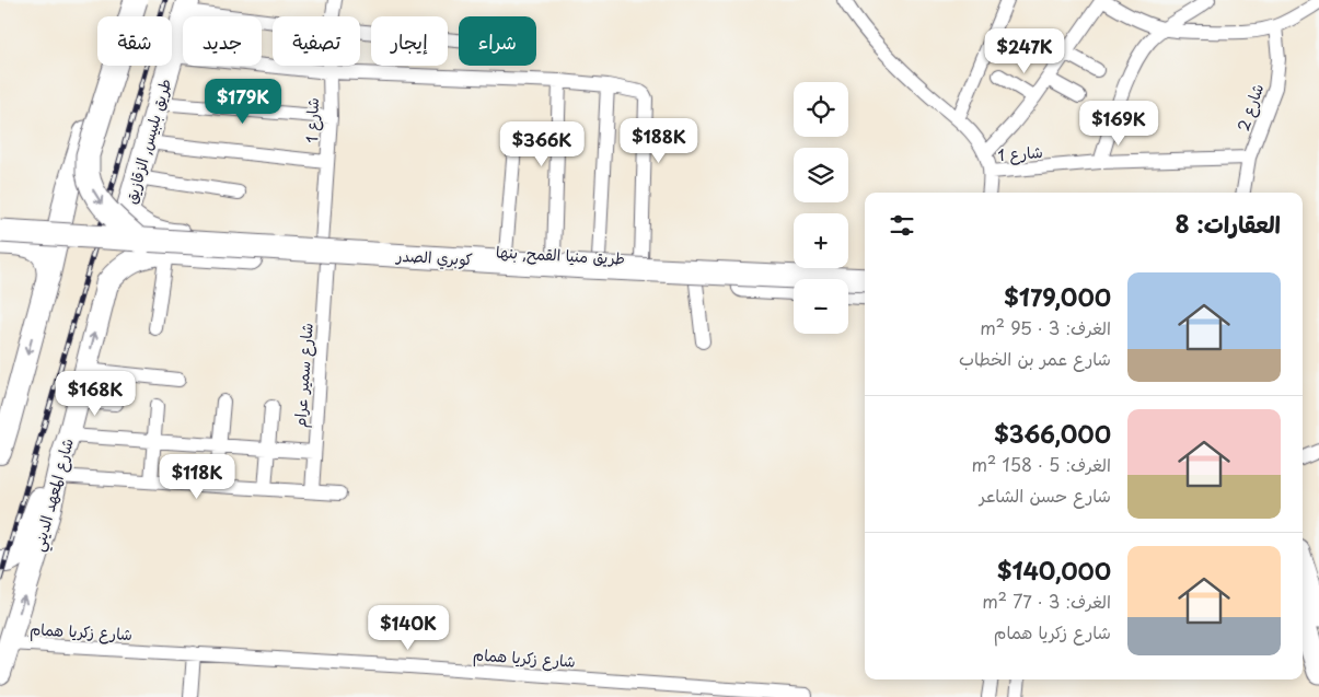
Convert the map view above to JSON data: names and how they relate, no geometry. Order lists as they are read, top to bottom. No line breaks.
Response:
{"streets":{"highway":["طريق بلبيس, الزقازيق","طريق منيا القمح, بنها","كوبري الصدر"],"main road":["شارع المعهد الديني"],"street":["شارع 2","شارع 1","شارع سمير عرام","شارع زكريا همام"]},"crossings":[["شارع 2","شارع 1"],["شارع 1","طريق منيا القمح, بنها"],["شارع 1","شارع سمير عرام"],["طريق بلبيس, الزقازيق","طريق منيا القمح, بنها"],["طريق بلبيس, الزقازيق","شارع المعهد الديني"],["طريق منيا القمح, بنها","كوبري الصدر"],["طريق منيا القمح, بنها","شارع سمير عرام"],["طريق منيا القمح, بنها","شارع المعهد الديني"],["شارع المعهد الديني","شارع زكريا همام"]],"one_way":["شارع المعهد الديني"],"page":{"chip":["شراء","إيجار","تصفية","جديد","شقة"],"price":["$247K","$179K","$169K","$188K","$366K","$168K","$118K","$140K"],"map_buttons":["+","−"],"heading":"العقارات: 8","list":[{"name":"$179,000","note":"الغرف: 3 · 95 m² · شارع عمر بن الخطاب"},{"name":"$366,000","note":"الغرف: 5 · 158 m² · شارع حسن الشاعر"},{"name":"$140,000","note":"الغرف: 3 · 77 m² · شارع زكريا همام"}]}}
